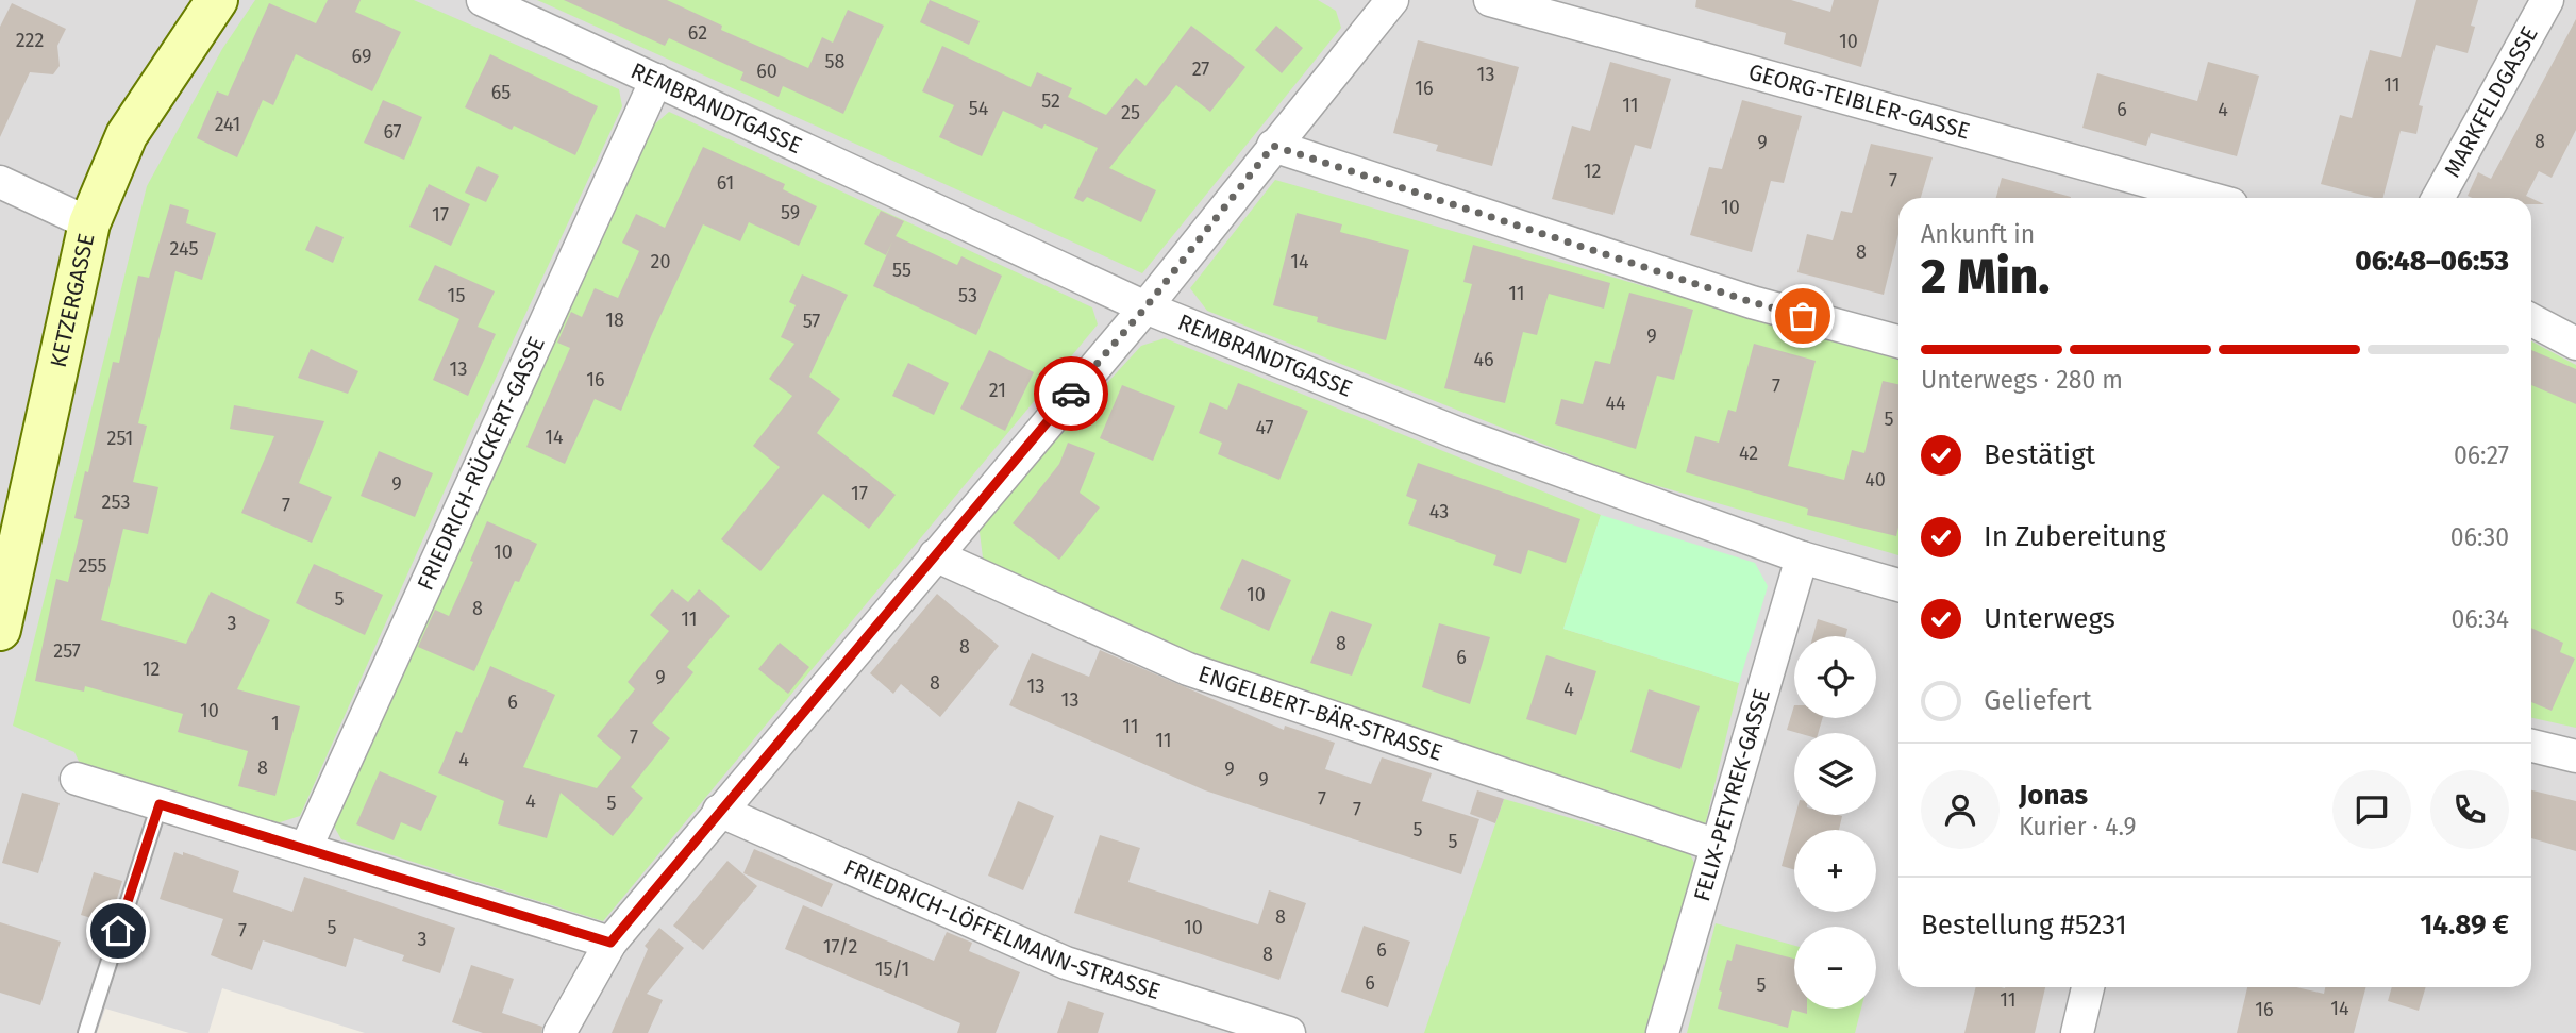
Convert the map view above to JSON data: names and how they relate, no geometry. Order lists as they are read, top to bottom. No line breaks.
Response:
{"streets":{"main road":["KETZERGASSE"],"street":["GEORG-TEIBLER-GASSE","MARKFELDGASSE","REMBRANDTGASSE","FRIEDRICH-RÜCKERT-GASSE","ENGELBERT-BÄR-STRASSE","FELIX-PETYREK-GASSE","FRIEDRICH-LÖFFELMANN-STRASSE"]},"crossings":[["REMBRANDTGASSE","FRIEDRICH-RÜCKERT-GASSE"],["REMBRANDTGASSE","FELIX-PETYREK-GASSE"],["ENGELBERT-BÄR-STRASSE","FELIX-PETYREK-GASSE"]],"house_numbers":["62","222","10","69","58","27","60","13","11","16","65","52","11","54","6","4","25","241","67","8","9","12","7","61","10","59","17","245","8","20","14","55","11","15","53","18","57","9","46","13","16","7","21","44","5","47","14","251","42","40","9","17","253","7","43","10","255","10","5","8","11","3","8","8","257","6","12","9","8","13","4","13","6","10","1","11","7","11","4","8","9","9","7","4","5","7","5","5","8","5","10","7","3","17/2","6","8","15/1","6","5","11","14","16"],"page":{"heading":["2 Min.","Ankunft in","06:48–06:53"],"panel":["Jonas","Kurier · 4.9","Bestellung #5231","14.89 €"],"bar":"Unterwegs · 280 m","list":[["Bestätigt","06:27"],["In Zubereitung","06:30"],["Unterwegs","06:34"],"Geliefert"],"map_buttons":["+","−"]}}
